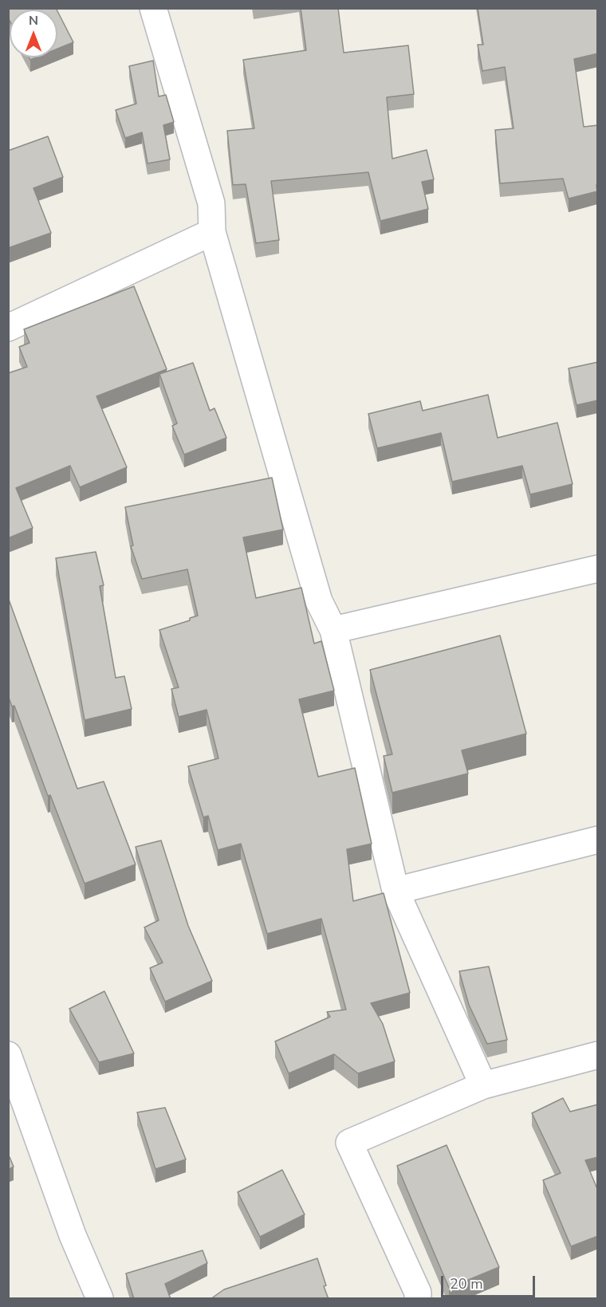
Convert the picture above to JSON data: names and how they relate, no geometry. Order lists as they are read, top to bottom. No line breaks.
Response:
{"scale_bar":"20 m","north":"top"}
